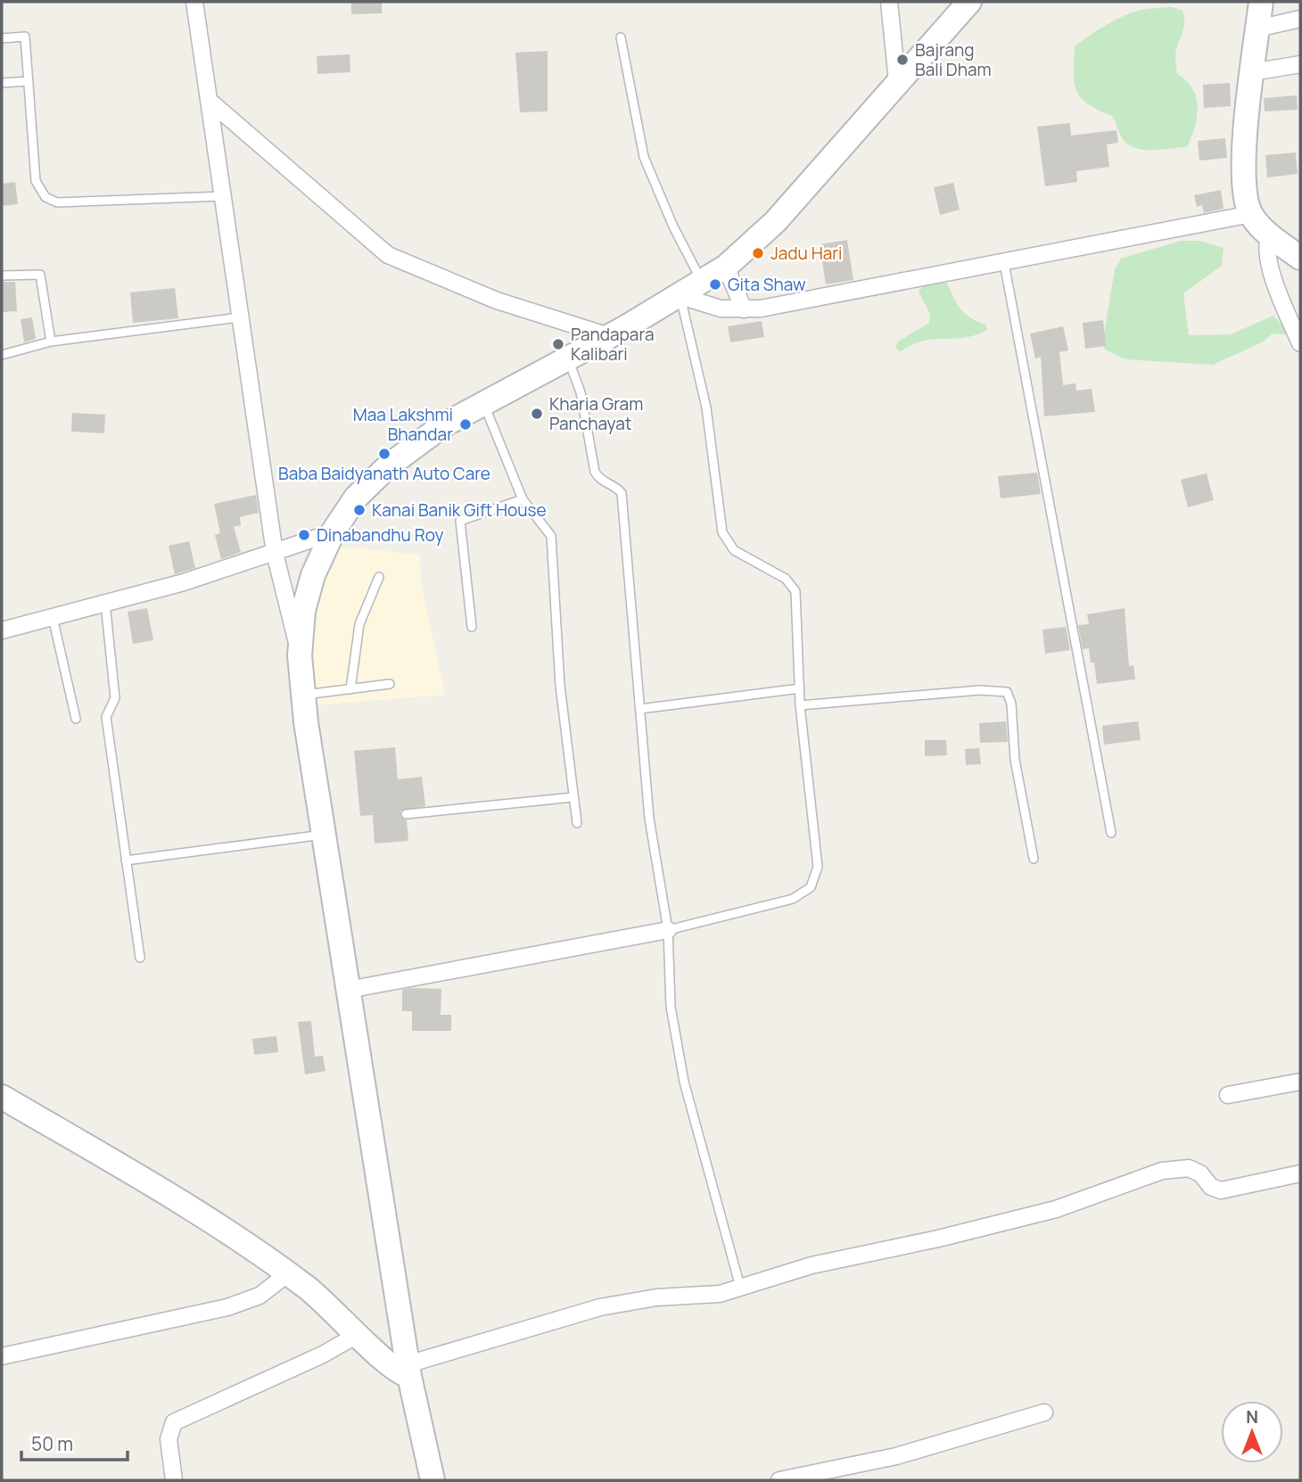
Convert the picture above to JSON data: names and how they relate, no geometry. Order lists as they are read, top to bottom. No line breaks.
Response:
{"places":["Bajrang Bali Dham","Jadu Hari","Gita Shaw","Pandapara Kalibari","Kharia Gram Panchayat","Maa Lakshmi Bhandar","Baba Baidyanath Auto Care","Kanai Banik Gift House","Dinabandhu Roy"],"scale_bar":"50 m","north":"top"}
